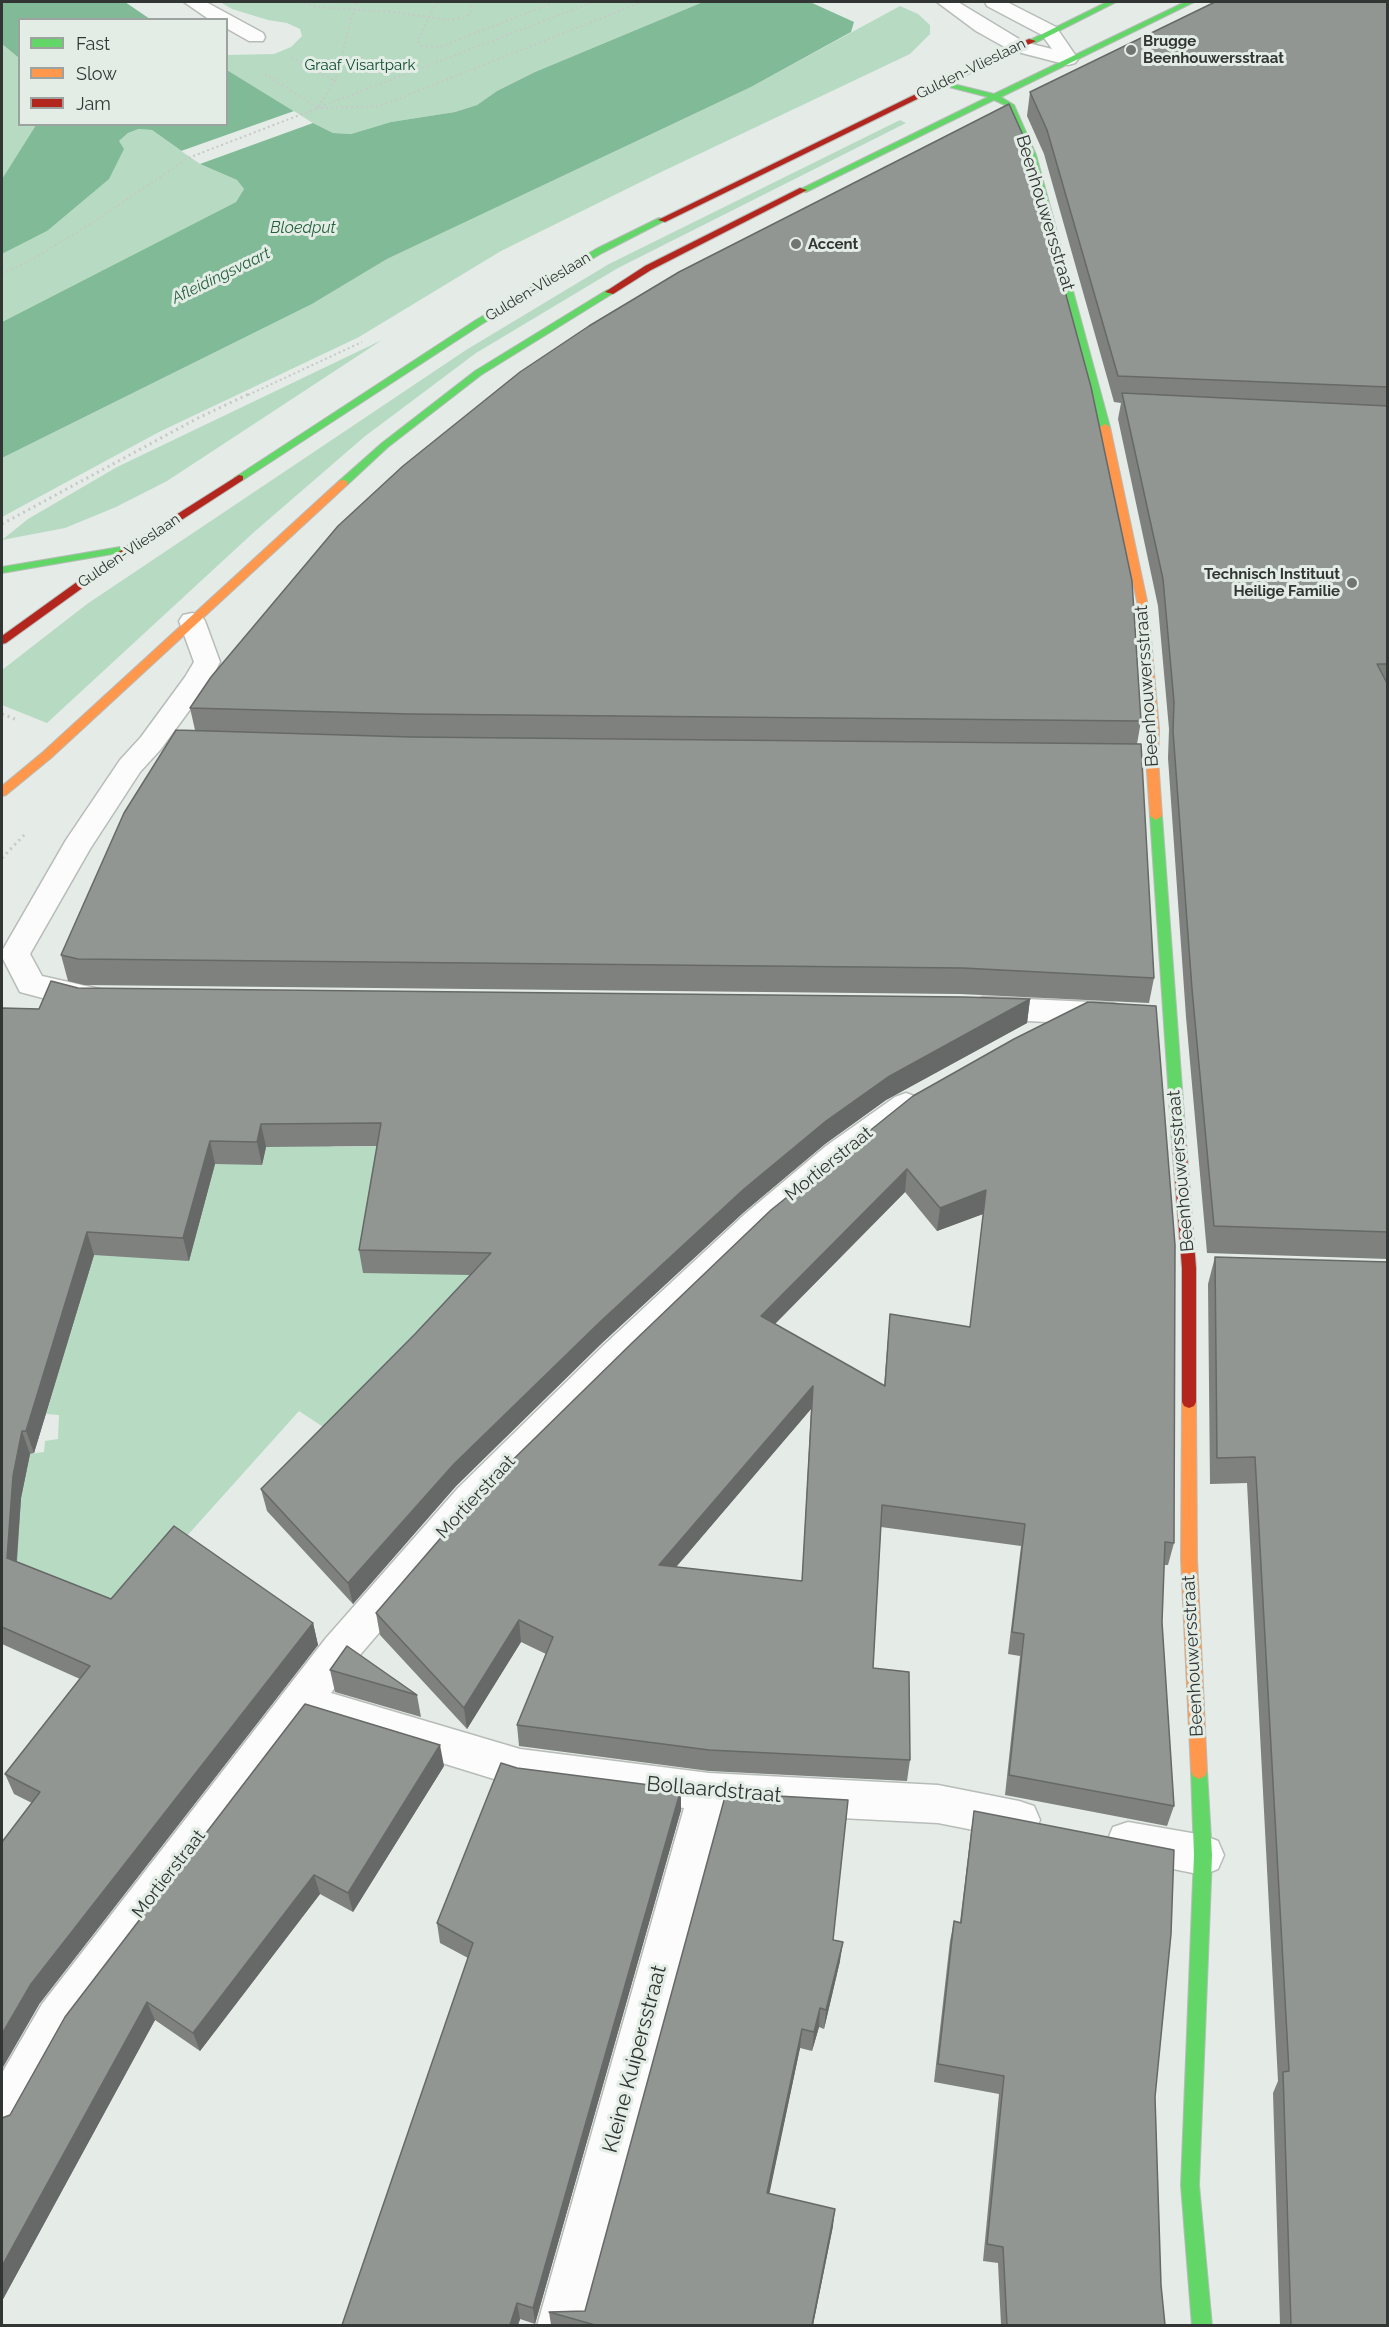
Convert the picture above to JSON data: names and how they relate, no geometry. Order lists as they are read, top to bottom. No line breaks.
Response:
{"streets":{"main road":["Gulden-Vlieslaan","Beenhouwersstraat"],"street":["Mortierstraat","Bollaardstraat","Kleine Kuipersstraat"]},"crossings":[["Gulden-Vlieslaan","Beenhouwersstraat"],["Beenhouwersstraat","Bollaardstraat"],["Mortierstraat","Bollaardstraat"],["Bollaardstraat","Kleine Kuipersstraat"]],"water":["Bloedput","Afleidingsvaart"],"parks":["Graaf Visartpark"],"places":["Brugge Beenhouwersstraat","Accent","Technisch Instituut Heilige Familie"],"legend":["Fast","Slow","Jam"]}
